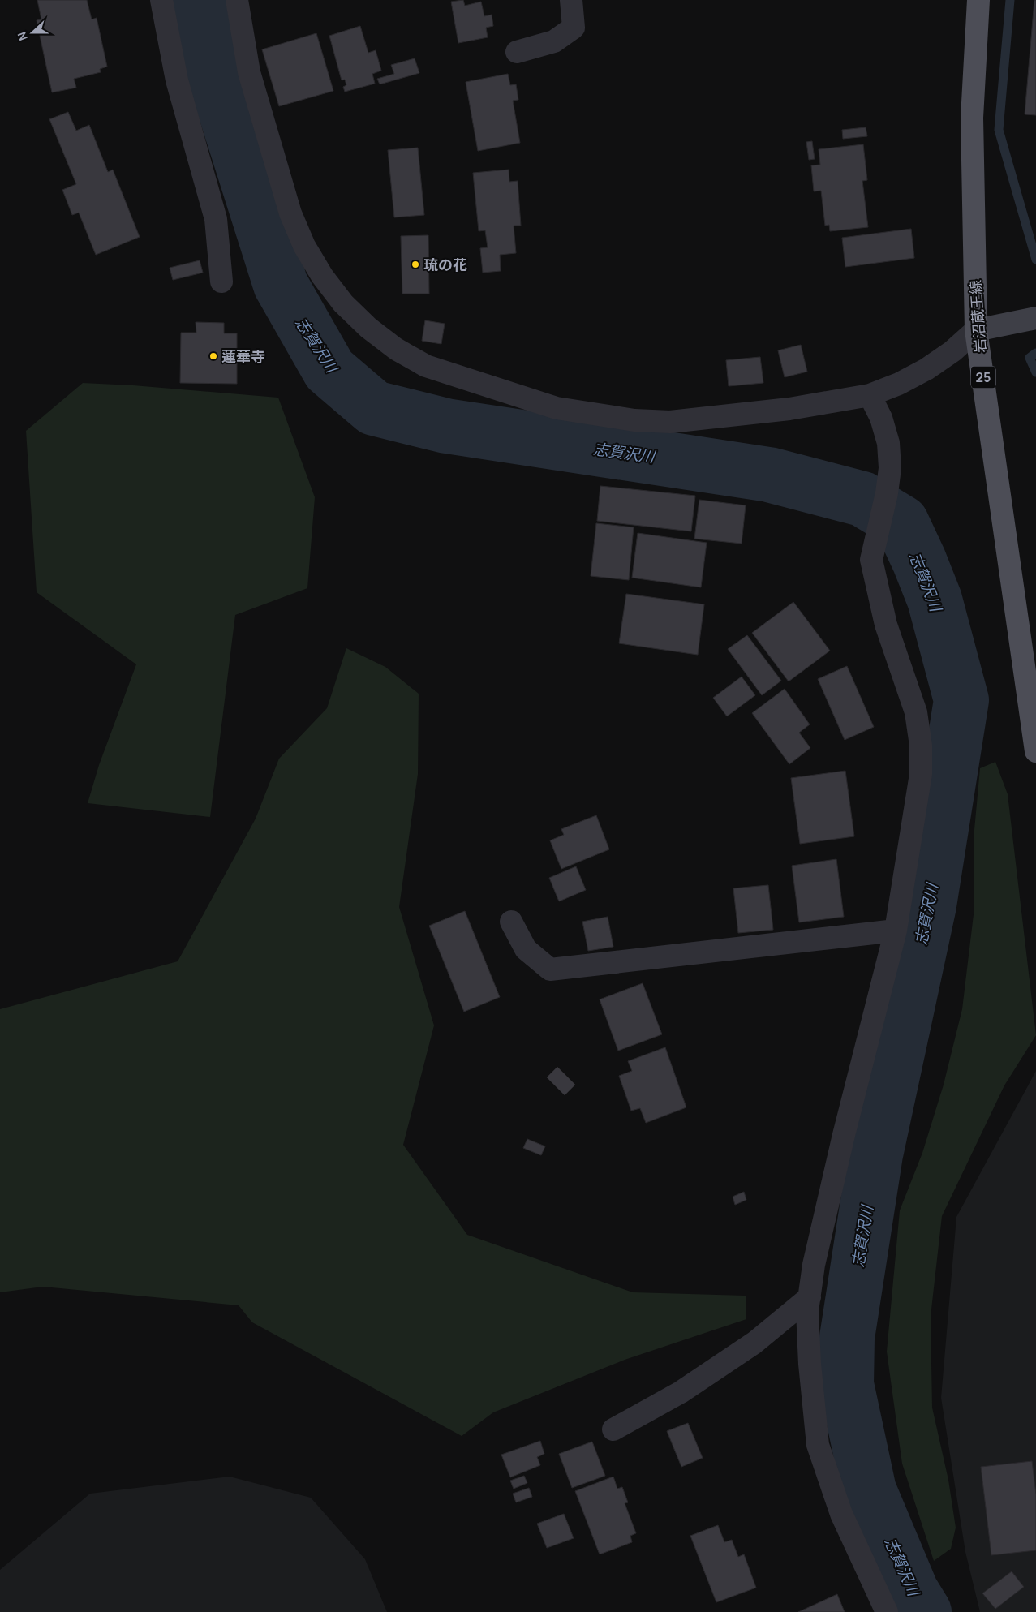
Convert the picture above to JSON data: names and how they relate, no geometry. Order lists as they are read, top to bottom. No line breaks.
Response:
{"streets":{"main road":["岩沼蔵王線","25"]},"water":["志賀沢川"],"places":["琉の花","蓮華寺"],"north":"left"}
